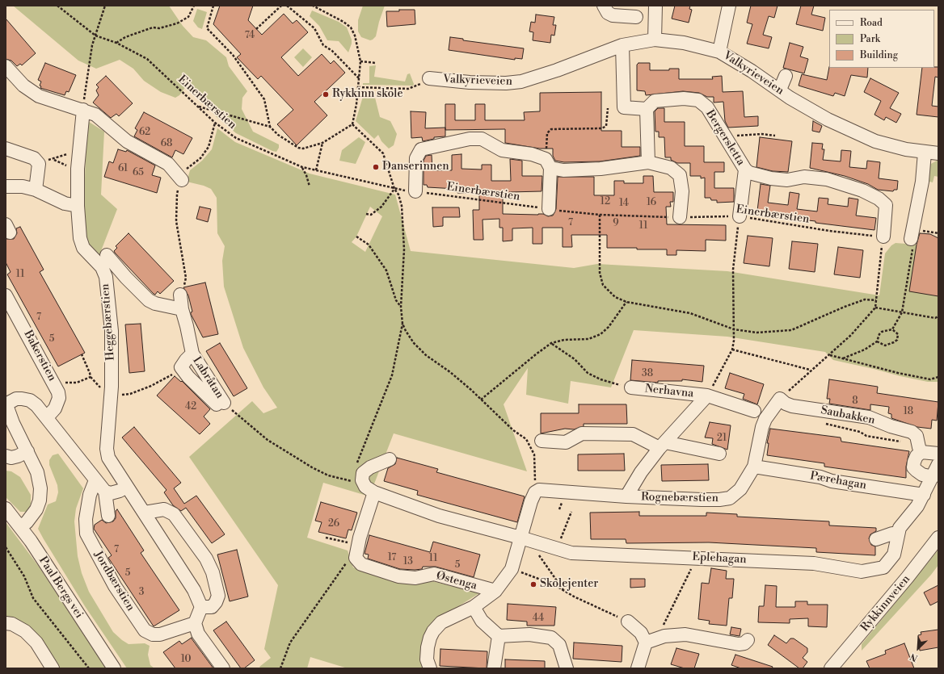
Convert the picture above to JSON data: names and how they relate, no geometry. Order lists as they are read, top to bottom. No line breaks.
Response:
{"streets":{"street":["Valkyrieveien","Bergersletta","Heggebærstien","Bakerstien","Labråtan","Nerhavna","Saubakken","Pærehagan","Rognebærstien","Eplehagan","Jordbærstien","Østenga","Paal Bergs vei","Rykkinnveien"],"path":["Einerbærstien"]},"crossings":[["Einerbærstien","Bergersletta"],["Nerhavna","Rognebærstien"],["Saubakken","Rognebærstien"],["Pærehagan","Rognebærstien"]],"places":["Rykkinn skole","Danserinnen","Skolejenter"],"house_numbers":["74","62","68","61","65","12","16","14","7","9","11","11","7","5","38","8","42","18","21","26","7","17","11","13","5","5","3","44","10"],"legend":["Road","Park","Building"],"north":"bottom left"}
